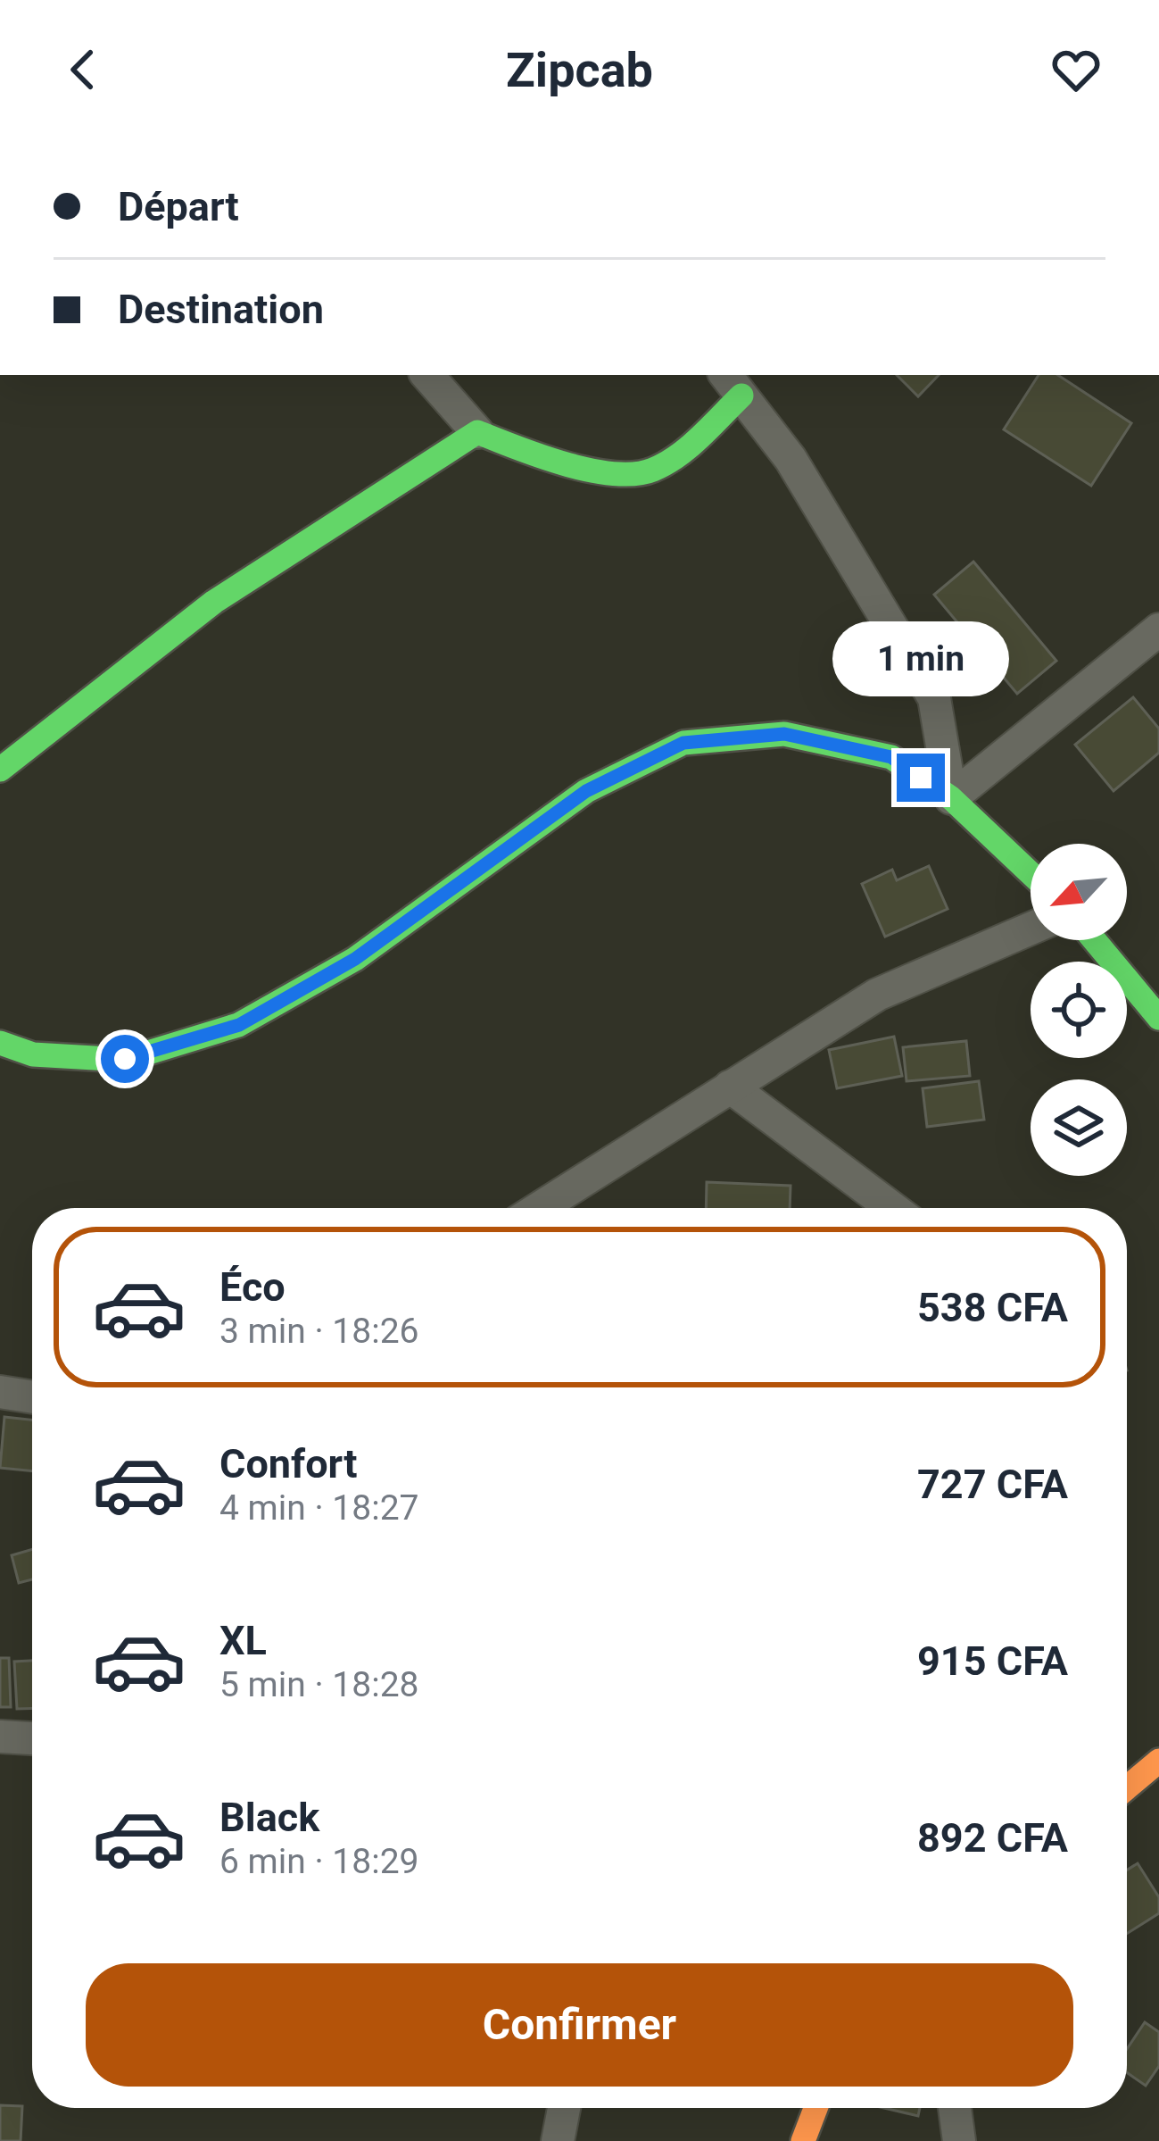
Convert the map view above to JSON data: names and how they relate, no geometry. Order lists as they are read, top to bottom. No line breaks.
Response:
{"north":"bottom left","page":{"header":"Zipcab","banner":["Départ","Destination"],"bubble":"1 min","list":[{"name":"Éco","note":"3 min · 18:26","value":"538 CFA"},{"name":"Confort","note":"4 min · 18:27","value":"727 CFA"},{"name":"XL","note":"5 min · 18:28","value":"915 CFA"},{"name":"Black","note":"6 min · 18:29","value":"892 CFA"}],"buttons":"Confirmer"}}
